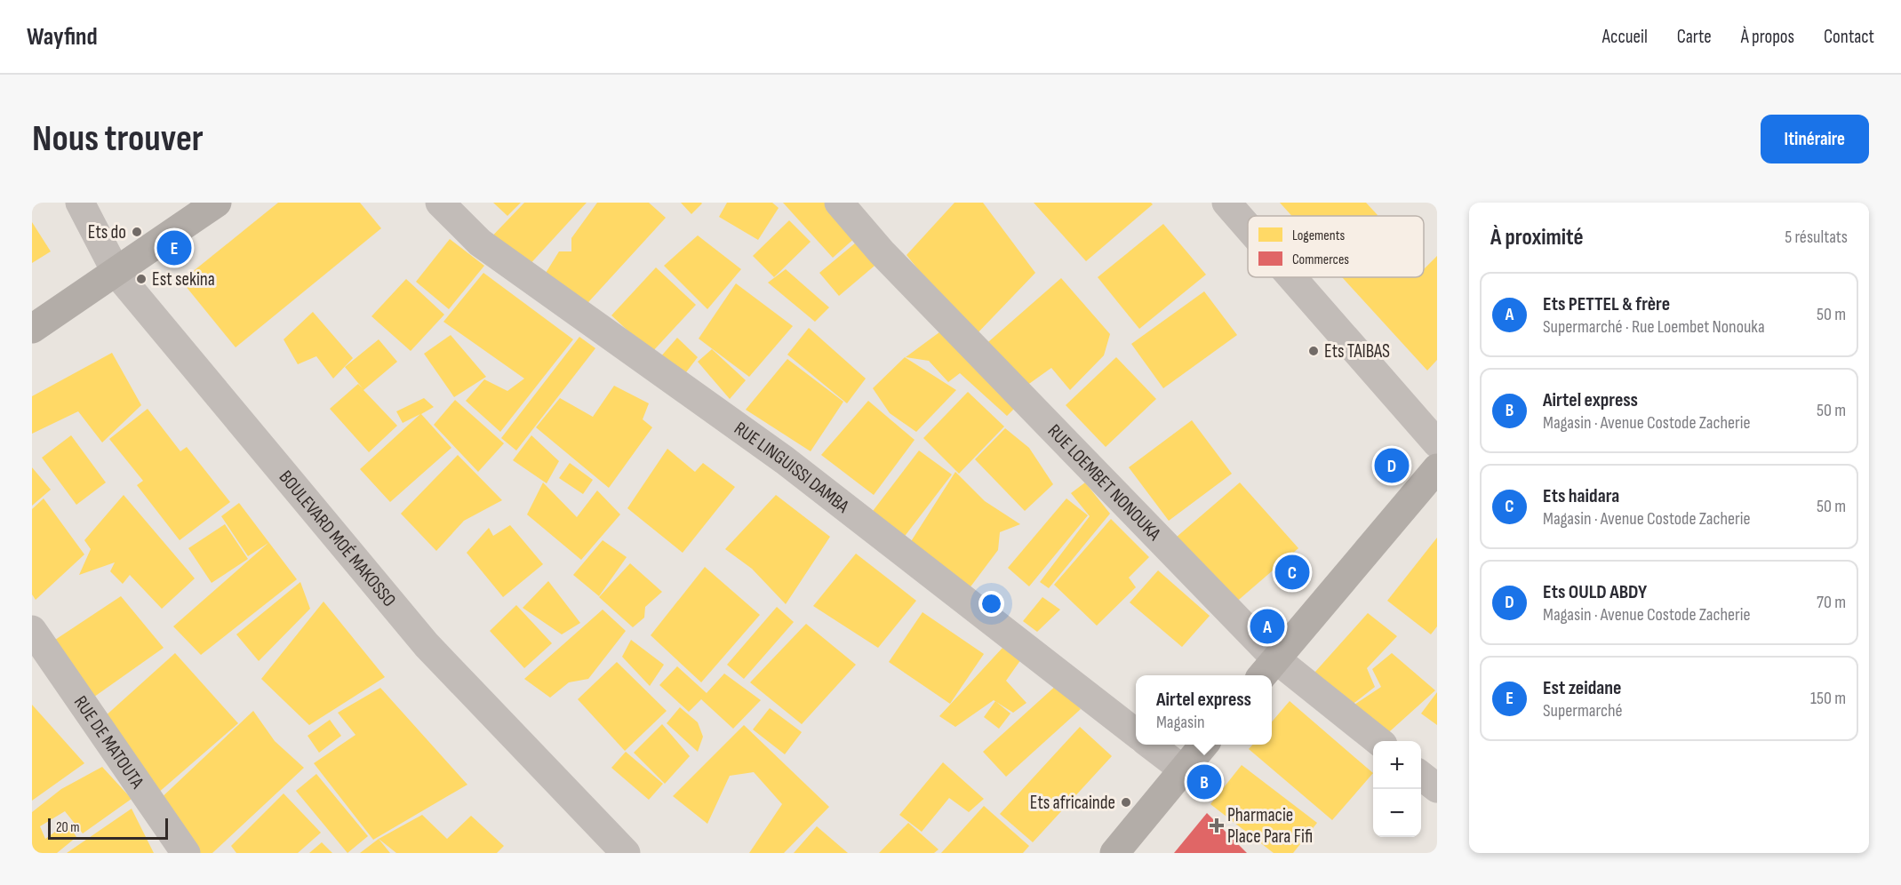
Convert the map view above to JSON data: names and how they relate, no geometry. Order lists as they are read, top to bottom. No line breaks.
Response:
{"streets":{"street":["RUE LINGUISSI DAMBA","RUE LOEMBET NONOUKA","BOULEVARD MOÉ MAKOSSO","RUE DE MATOUTA"]},"places":{"other":["Ets do","Est sekina","Ets TAIBAS","Ets africainde"],"health":["Pharmacie Place Para Fifi"]},"legend":["Logements","Commerces"],"scale_bar":"20 m","page":{"header":"Wayfind","nav":["Accueil","Carte","À propos","Contact"],"buttons":"Itinéraire","title":"Nous trouver","heading":["À proximité","5 résultats"],"pins":["E","D","C","A","B"],"list":[{"mark":"A","name":"Ets PETTEL & frère","note":"Supermarché · Rue Loembet Nonouka","value":"50 m"},{"mark":"B","name":"Airtel express","note":"Magasin · Avenue Costode Zacherie","value":"50 m"},{"mark":"C","name":"Ets haidara","note":"Magasin · Avenue Costode Zacherie","value":"50 m"},{"mark":"D","name":"Ets OULD ABDY","note":"Magasin · Avenue Costode Zacherie","value":"70 m"},{"mark":"E","name":"Est zeidane","note":"Supermarché","value":"150 m"}],"popup":["Airtel express","Magasin"],"map_buttons":["+","−"],"scale":"20 m"}}
